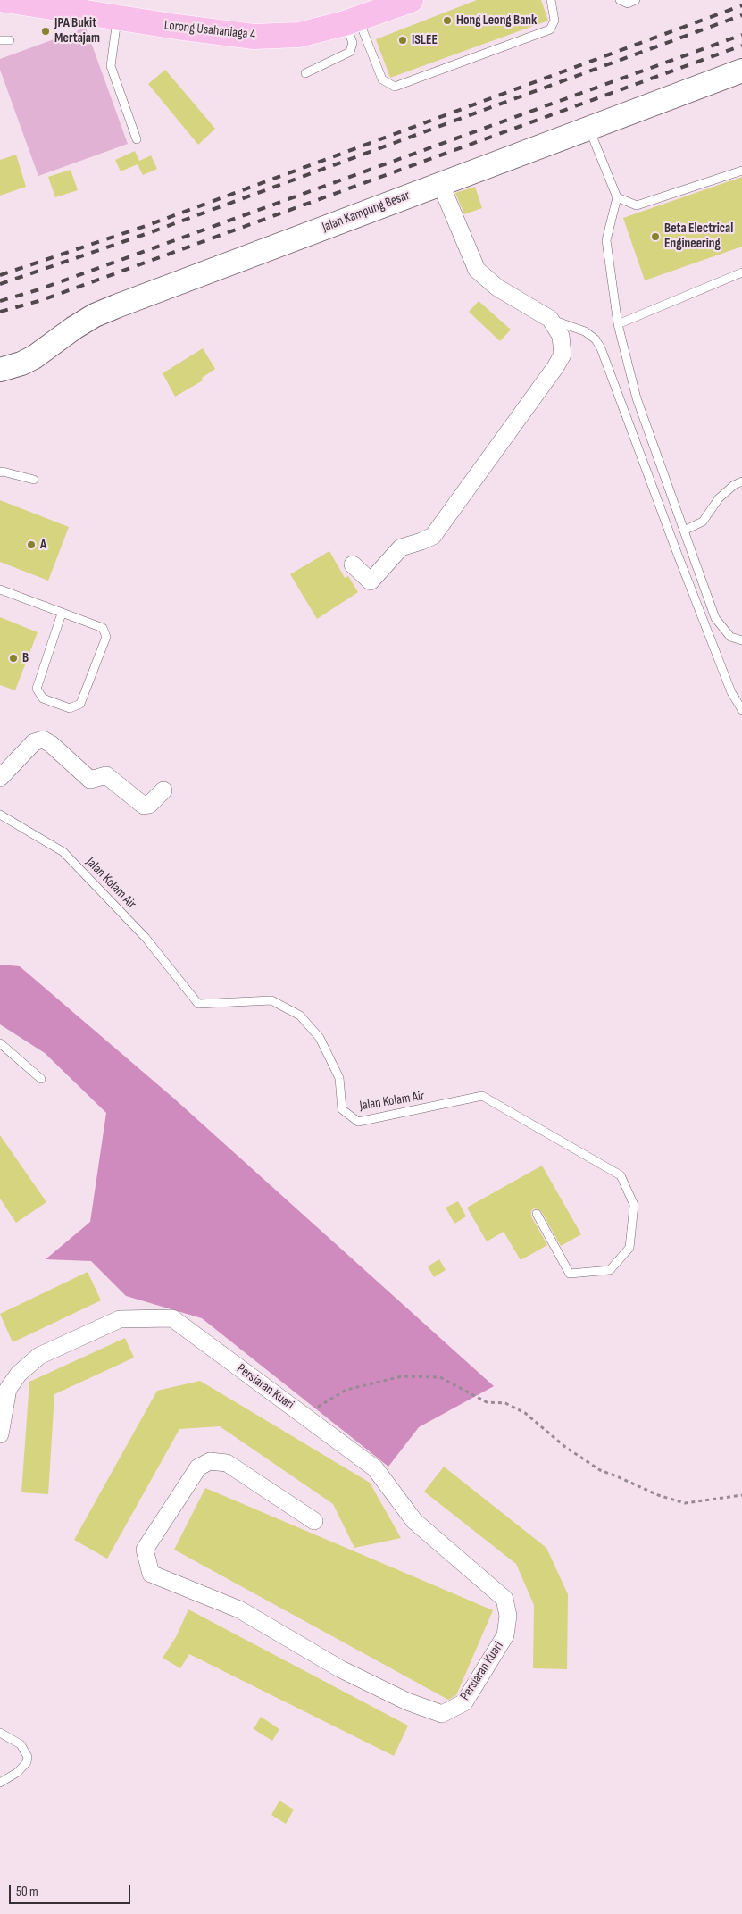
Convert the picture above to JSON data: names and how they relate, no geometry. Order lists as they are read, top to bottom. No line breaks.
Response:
{"streets":{"main road":["Lorong Usahaniaga 4"],"street":["Jalan Kampung Besar","Persiaran Kuari"],"lane":["Jalan Kolam Air"]},"places":["Hong Leong Bank","JPA Bukit Mertajam","ISLEE","Beta Electrical Engineering","A","B"],"scale_bar":"50 m"}
